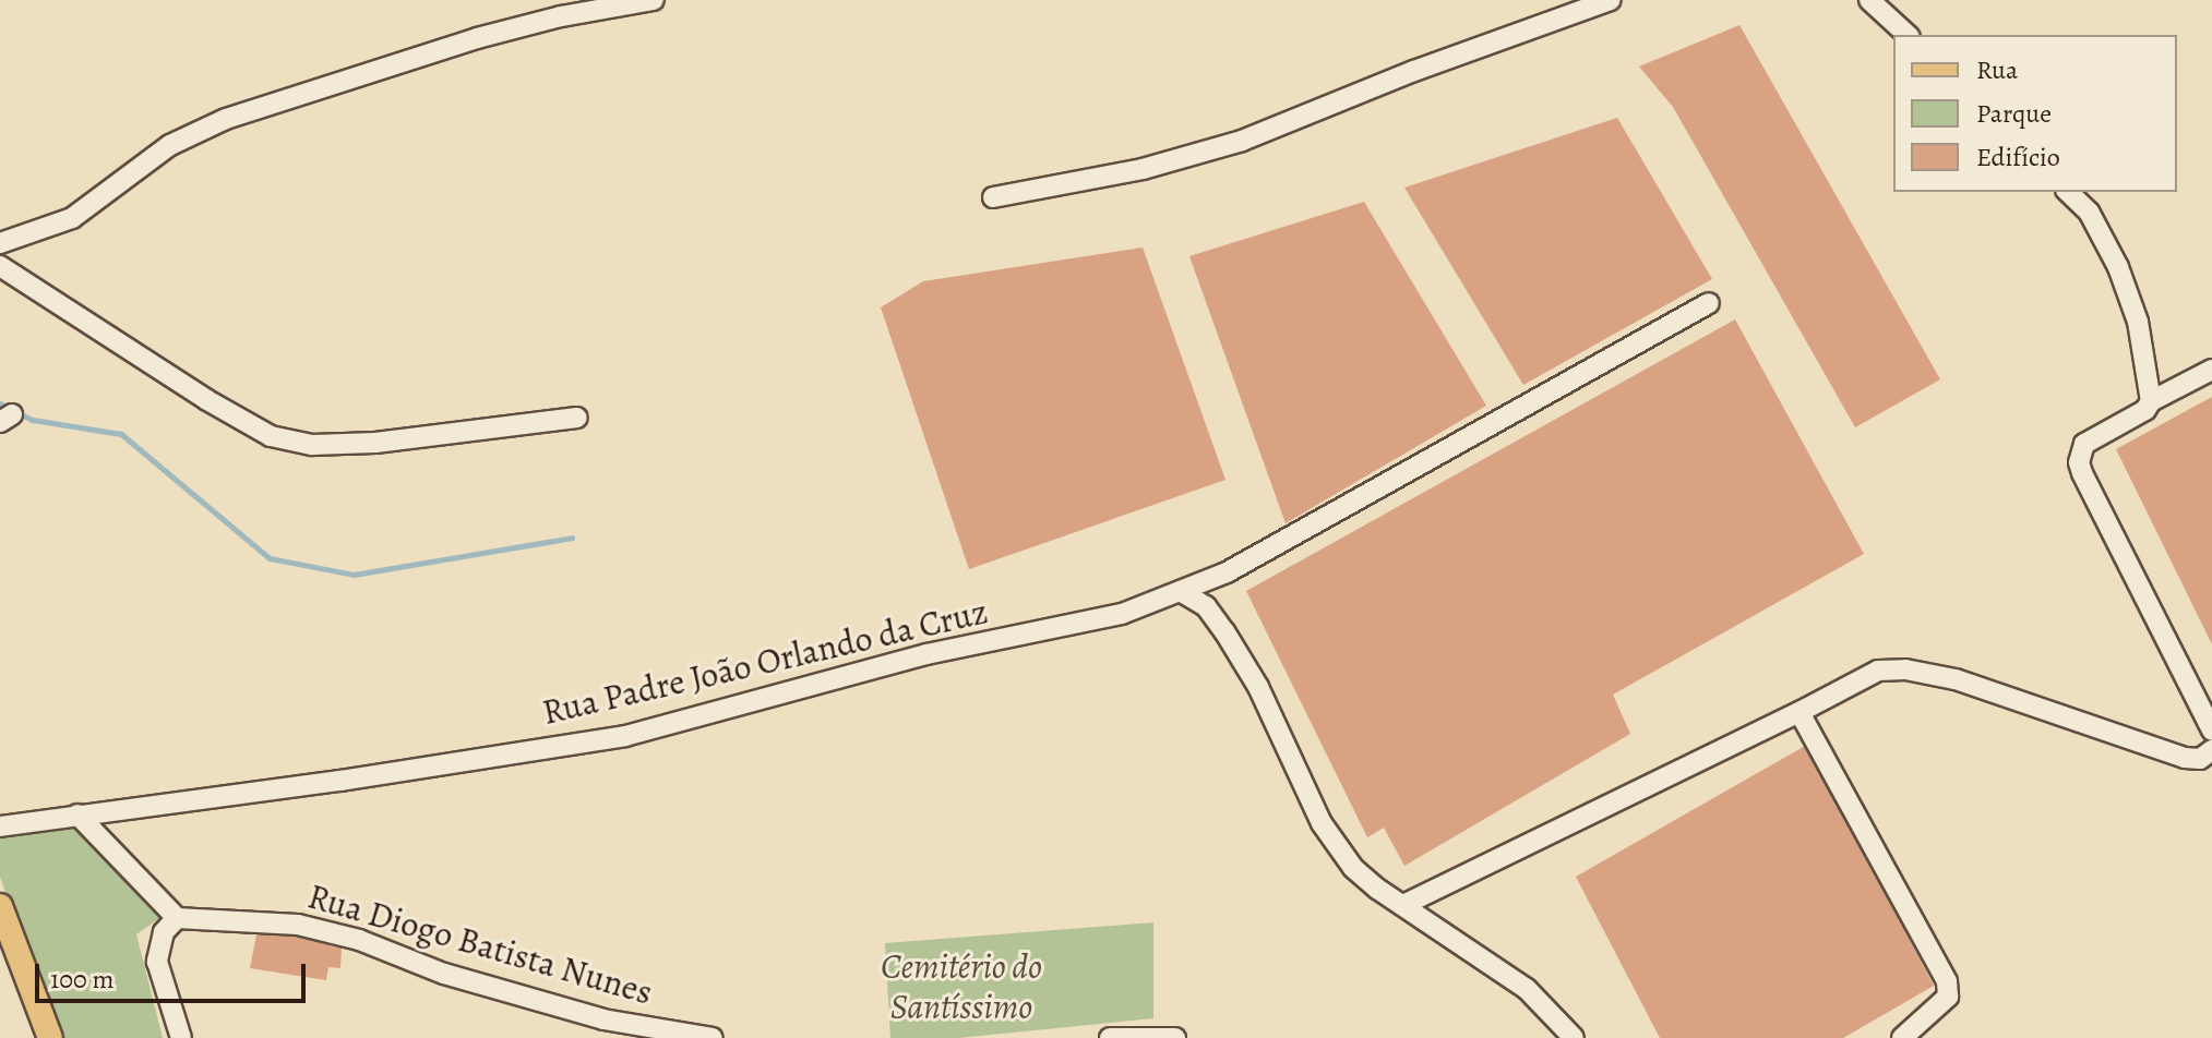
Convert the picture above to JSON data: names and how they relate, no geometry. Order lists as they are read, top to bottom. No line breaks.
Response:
{"streets":{"street":["Rua Padre João Orlando da Cruz","Rua Diogo Batista Nunes"]},"parks":["Cemitério do Santíssimo"],"legend":["Rua","Parque","Edifício"],"scale_bar":"100 m"}
